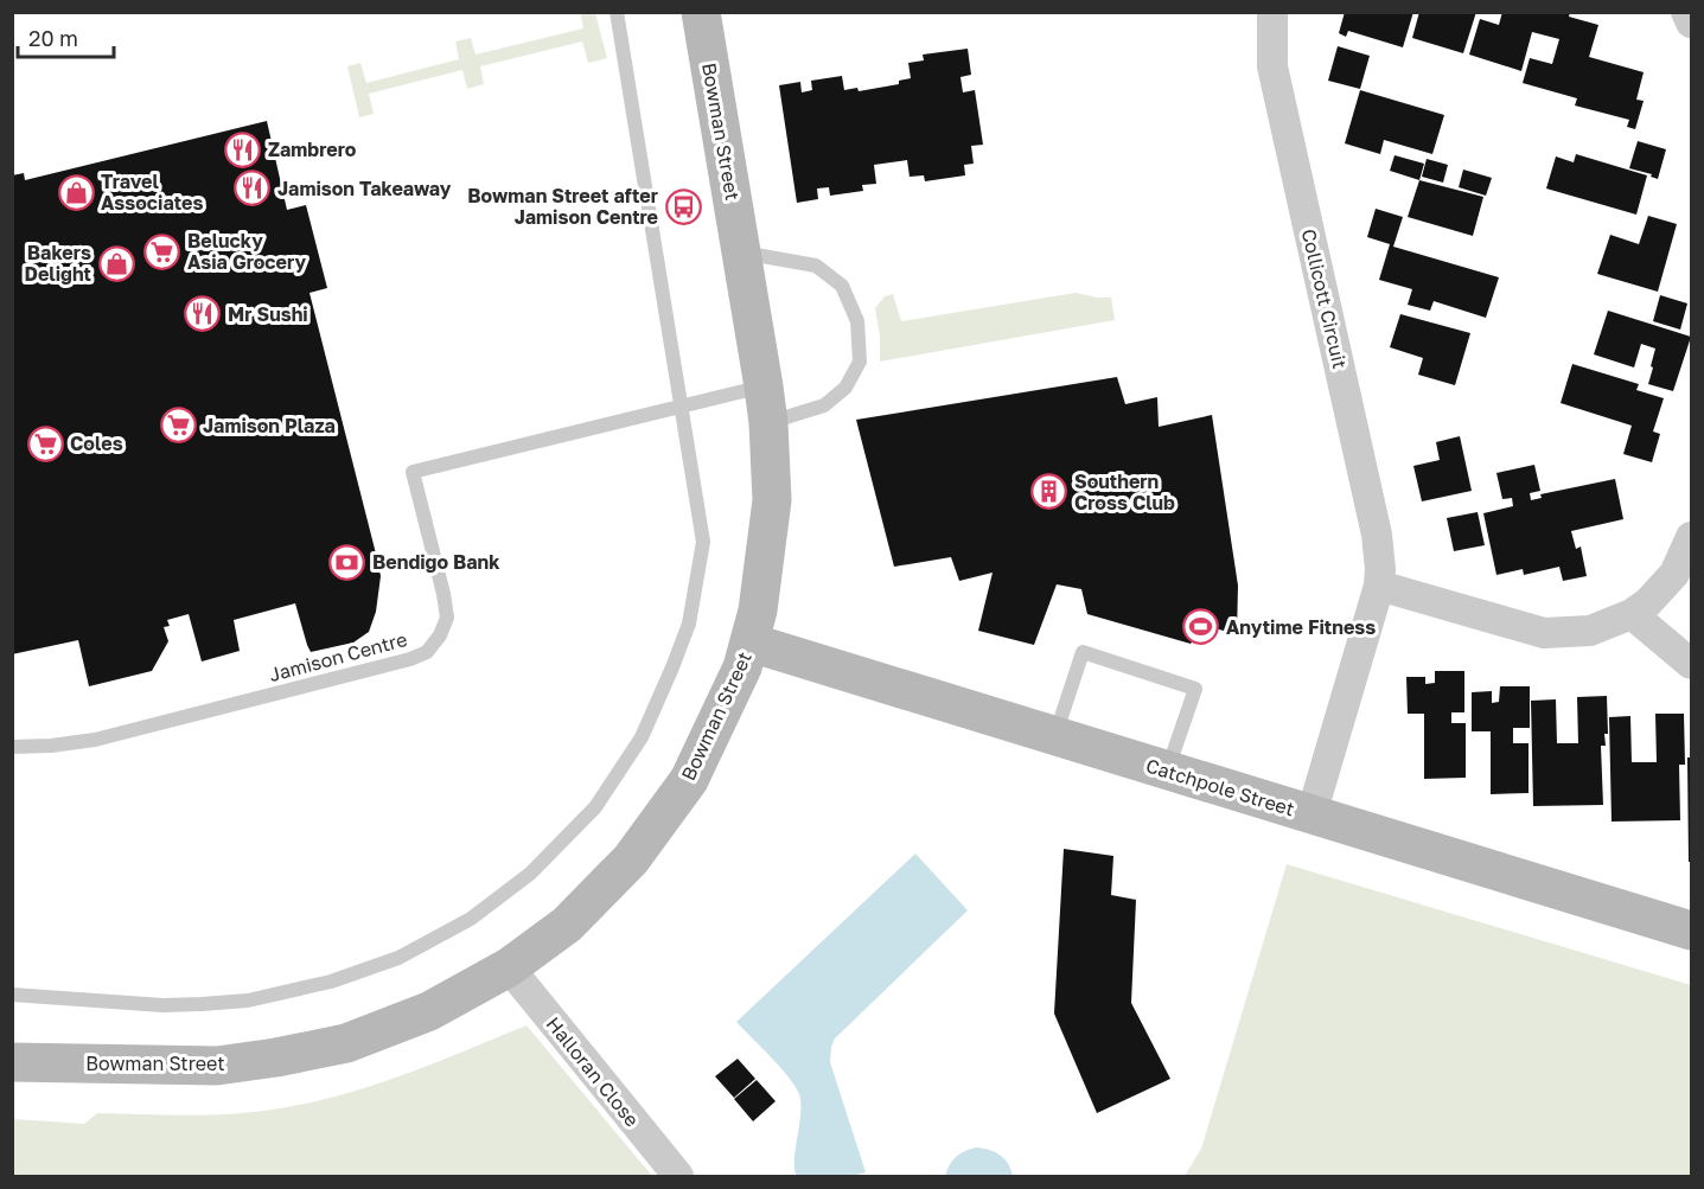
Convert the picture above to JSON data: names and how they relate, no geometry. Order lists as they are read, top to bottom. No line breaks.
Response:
{"streets":{"street":["Bowman Street","Collicott Circuit","Catchpole Street","Halloran Close"],"lane":["Jamison Centre"]},"crossings":[["Bowman Street","Jamison Centre"],["Bowman Street","Catchpole Street"],["Bowman Street","Halloran Close"],["Collicott Circuit","Catchpole Street"]],"places":{"restaurant":["Zambrero","Jamison Takeaway","Mr Sushi"],"shop":["Travel Associates","Bakers Delight"],"bus stop":["Bowman Street after Jamison Centre"],"supermarket":["Belucky Asia Grocery","Jamison Plaza","Coles"],"building":["Southern Cross Club"],"bank":["Bendigo Bank"],"sports":["Anytime Fitness"]},"scale_bar":"20 m"}
